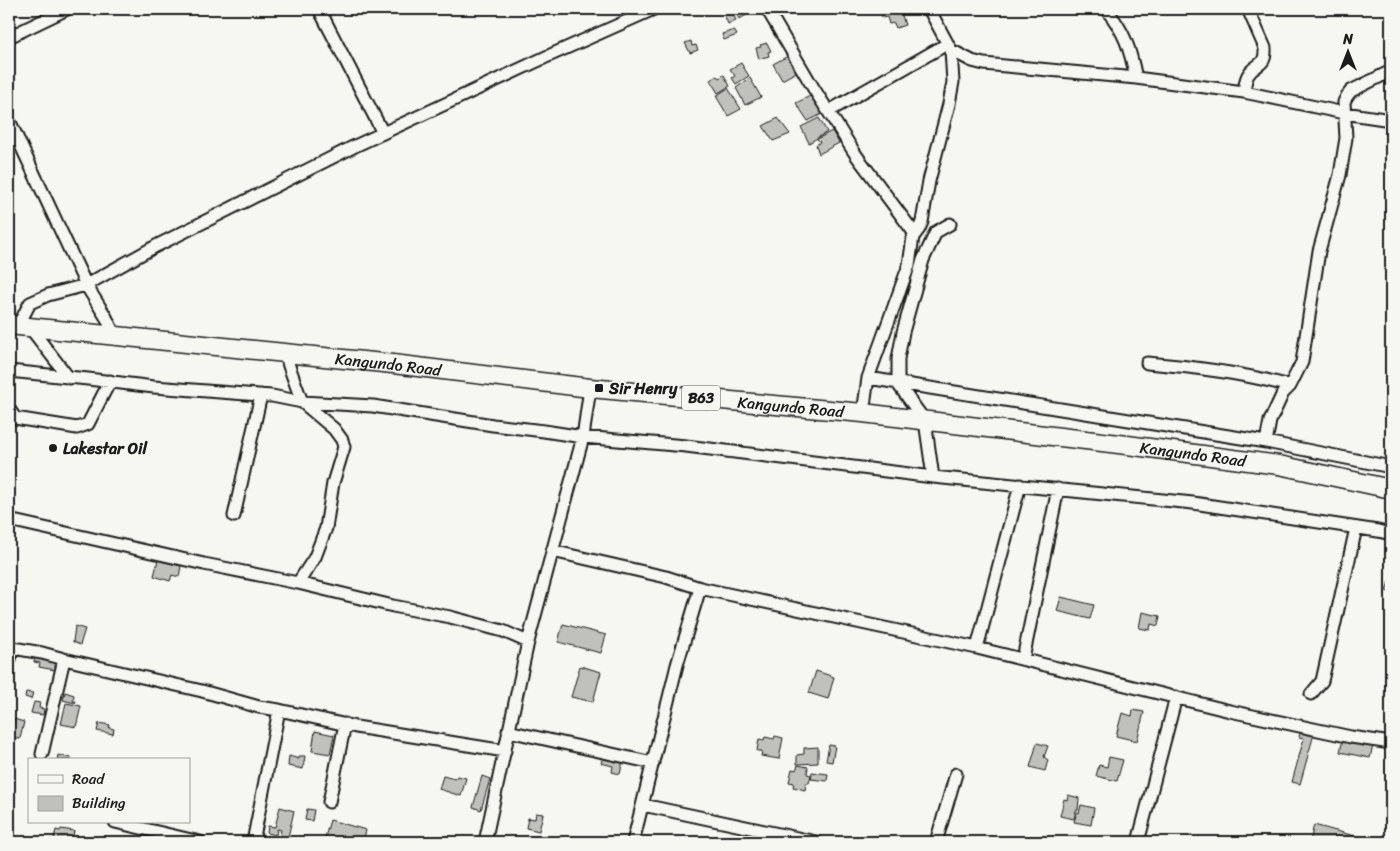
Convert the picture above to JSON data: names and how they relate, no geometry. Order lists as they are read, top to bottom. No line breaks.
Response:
{"streets":{"highway":["Kangundo Road","B63"]},"places":{"transit":["Sir Henry"],"other":["Lakestar Oil"]},"legend":["Road","Building"],"north":"top"}
